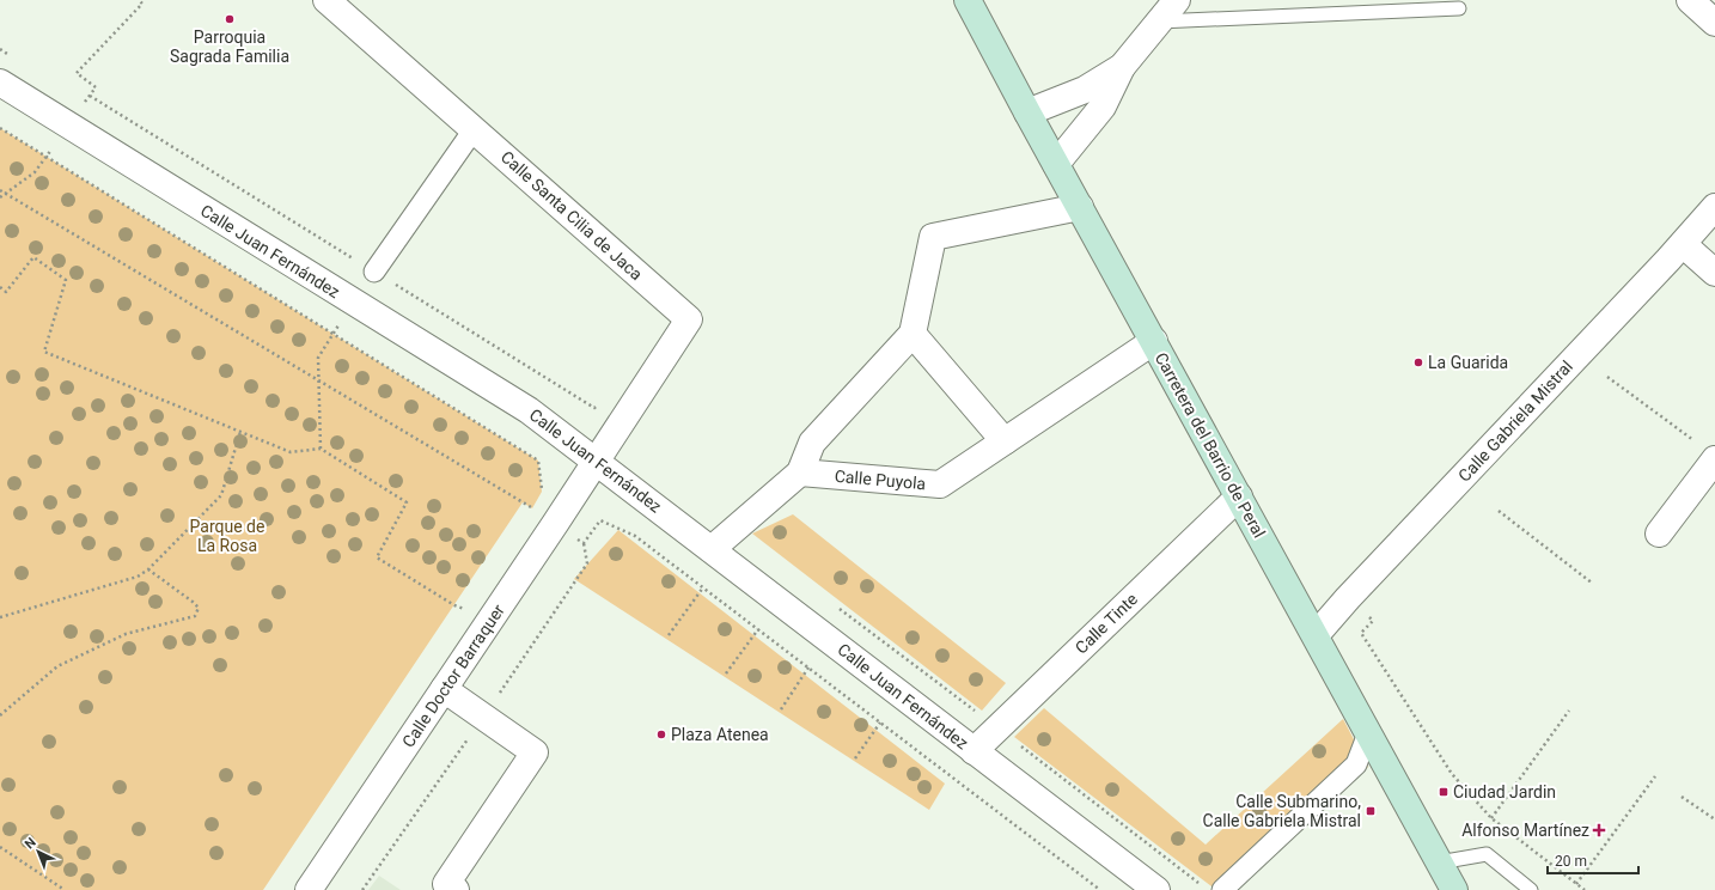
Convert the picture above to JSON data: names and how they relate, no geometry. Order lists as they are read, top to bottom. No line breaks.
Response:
{"streets":{"main road":["Carretera del Barrio de Peral"],"street":["Calle Santa Cilia de Jaca","Calle Juan Fernández","Calle Gabriela Mistral","Calle Puyola","Calle Tinte","Calle Doctor Barraquer"]},"crossings":[["Calle Santa Cilia de Jaca","Calle Juan Fernández"],["Calle Santa Cilia de Jaca","Calle Doctor Barraquer"],["Calle Juan Fernández","Calle Tinte"],["Calle Juan Fernández","Calle Doctor Barraquer"],["Calle Gabriela Mistral","Carretera del Barrio de Peral"],["Carretera del Barrio de Peral","Calle Puyola"],["Carretera del Barrio de Peral","Calle Tinte"]],"parks":["Parque de La Rosa"],"places":{"other":["Parroquia Sagrada Familia","La Guarida","Plaza Atenea"],"transit":["Ciudad Jardin","Calle Submarino, Calle Gabriela Mistral"],"health":["Alfonso Martínez"]},"scale_bar":"20 m","north":"top left"}
